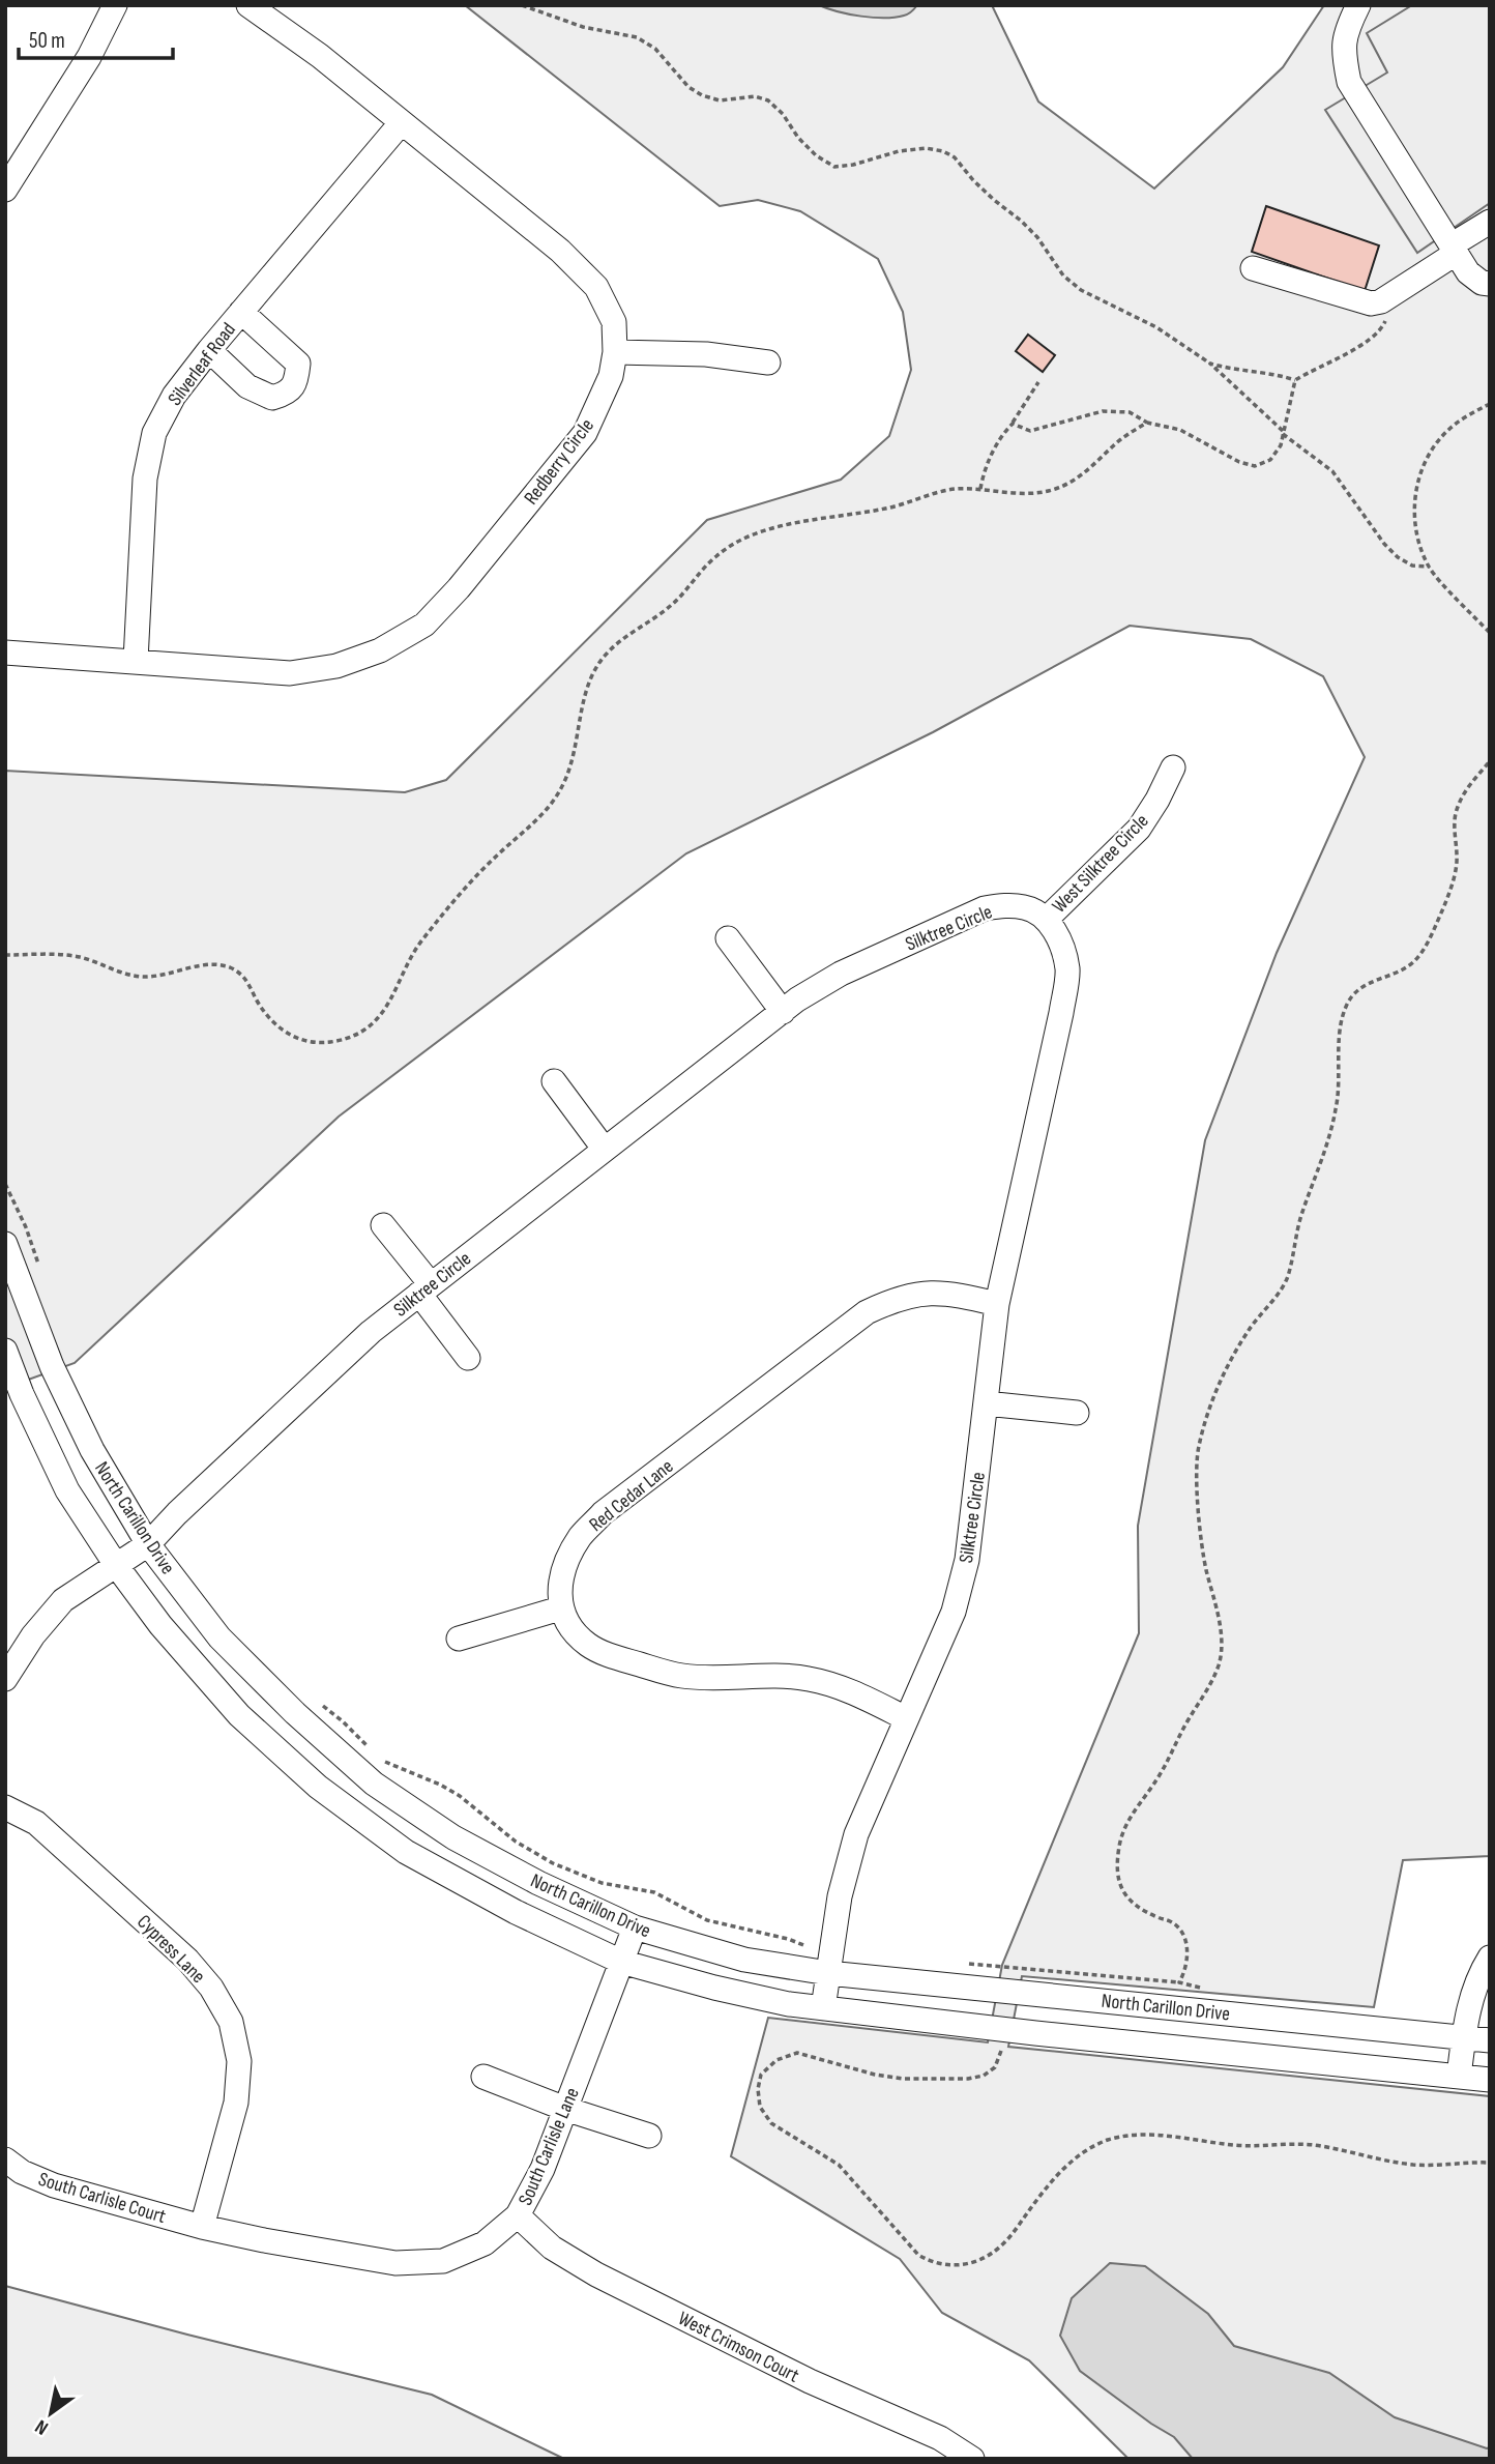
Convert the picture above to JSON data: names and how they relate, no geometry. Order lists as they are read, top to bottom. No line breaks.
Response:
{"streets":{"street":["Silverleaf Road","Redberry Circle","West Silktree Circle","Silktree Circle","Red Cedar Lane","North Carillon Drive","Cypress Lane","South Carlisle Lane","South Carlisle Court","West Crimson Court"]},"crossings":[["Silverleaf Road","Redberry Circle"],["West Silktree Circle","Silktree Circle"],["Silktree Circle","Red Cedar Lane"],["Silktree Circle","North Carillon Drive"],["North Carillon Drive","South Carlisle Lane"],["Cypress Lane","South Carlisle Lane"],["Cypress Lane","South Carlisle Court"],["South Carlisle Lane","South Carlisle Court"],["South Carlisle Lane","West Crimson Court"]],"scale_bar":"50 m","north":"bottom left"}
